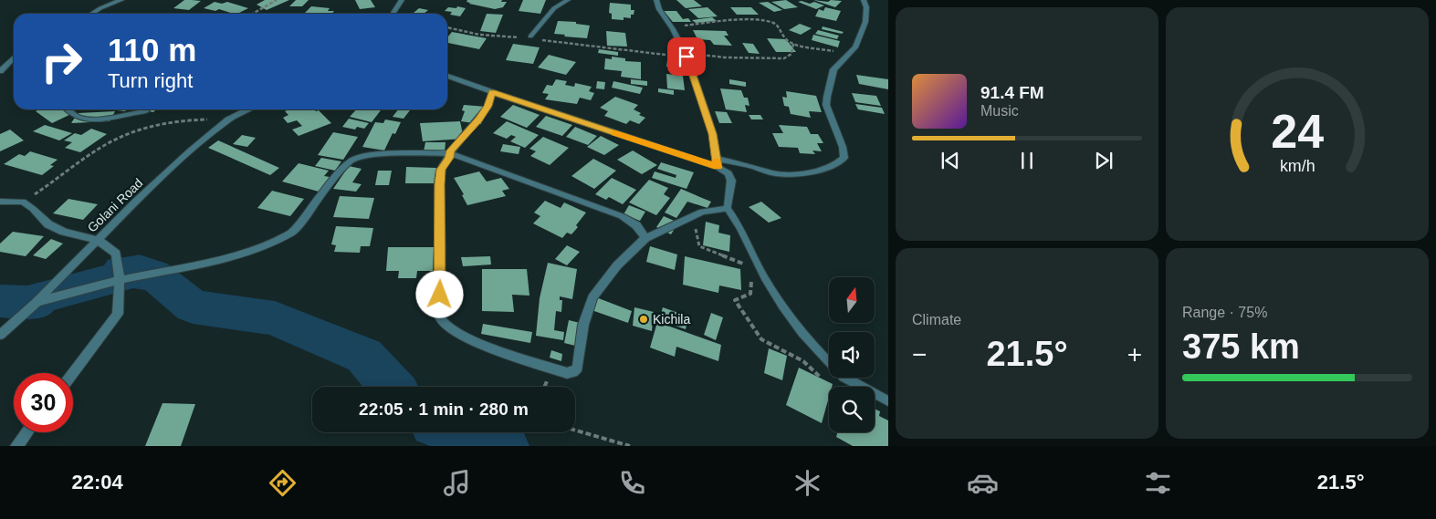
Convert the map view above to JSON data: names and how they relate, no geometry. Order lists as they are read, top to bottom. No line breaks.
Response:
{"streets":{"street":["Golani Road"]},"places":["Kichila"],"north":"top","page":{"turn":["110 m","Turn right"],"song":["91.4 FM","Music"],"tile":["Climate",["Range · 75%","375 km"]],"heat":["−","21.5°","+"],"limit":"30","trip":"22:05 · 1 min · 280 m","tabs":["22:04","21.5°"],"gauge":["24","km/h"]}}
